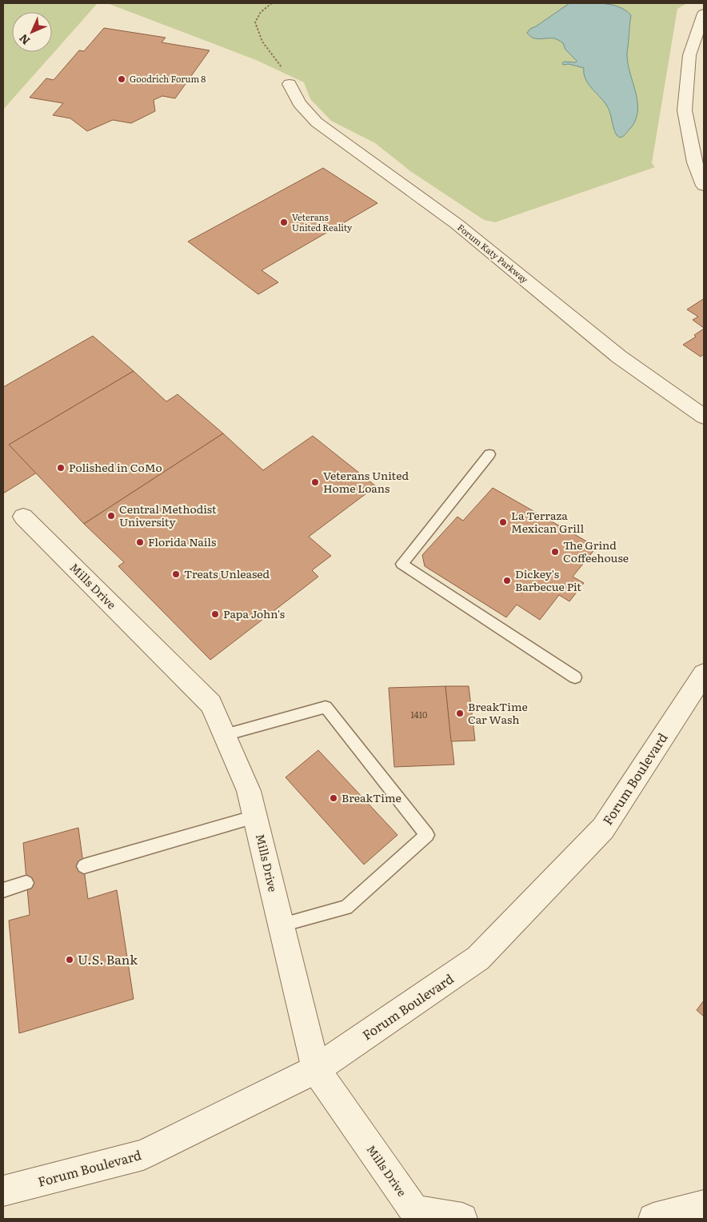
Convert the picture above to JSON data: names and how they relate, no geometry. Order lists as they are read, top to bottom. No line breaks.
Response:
{"streets":{"street":["Forum Katy Parkway","Mills Drive","Forum Boulevard"]},"crossings":[["Mills Drive","Forum Boulevard"]],"places":["Goodrich Forum 8","Veterans United Reality","Polished in CoMo","Veterans United Home Loans","Central Methodist University","La Terraza Mexican Grill","Florida Nails","The Grind Coffeehouse","Treats Unleased","Dickey's Barbecue Pit","Papa John's","BreakTime Car Wash","BreakTime","U.S. Bank"],"house_numbers":["1410"],"north":"bottom left"}
